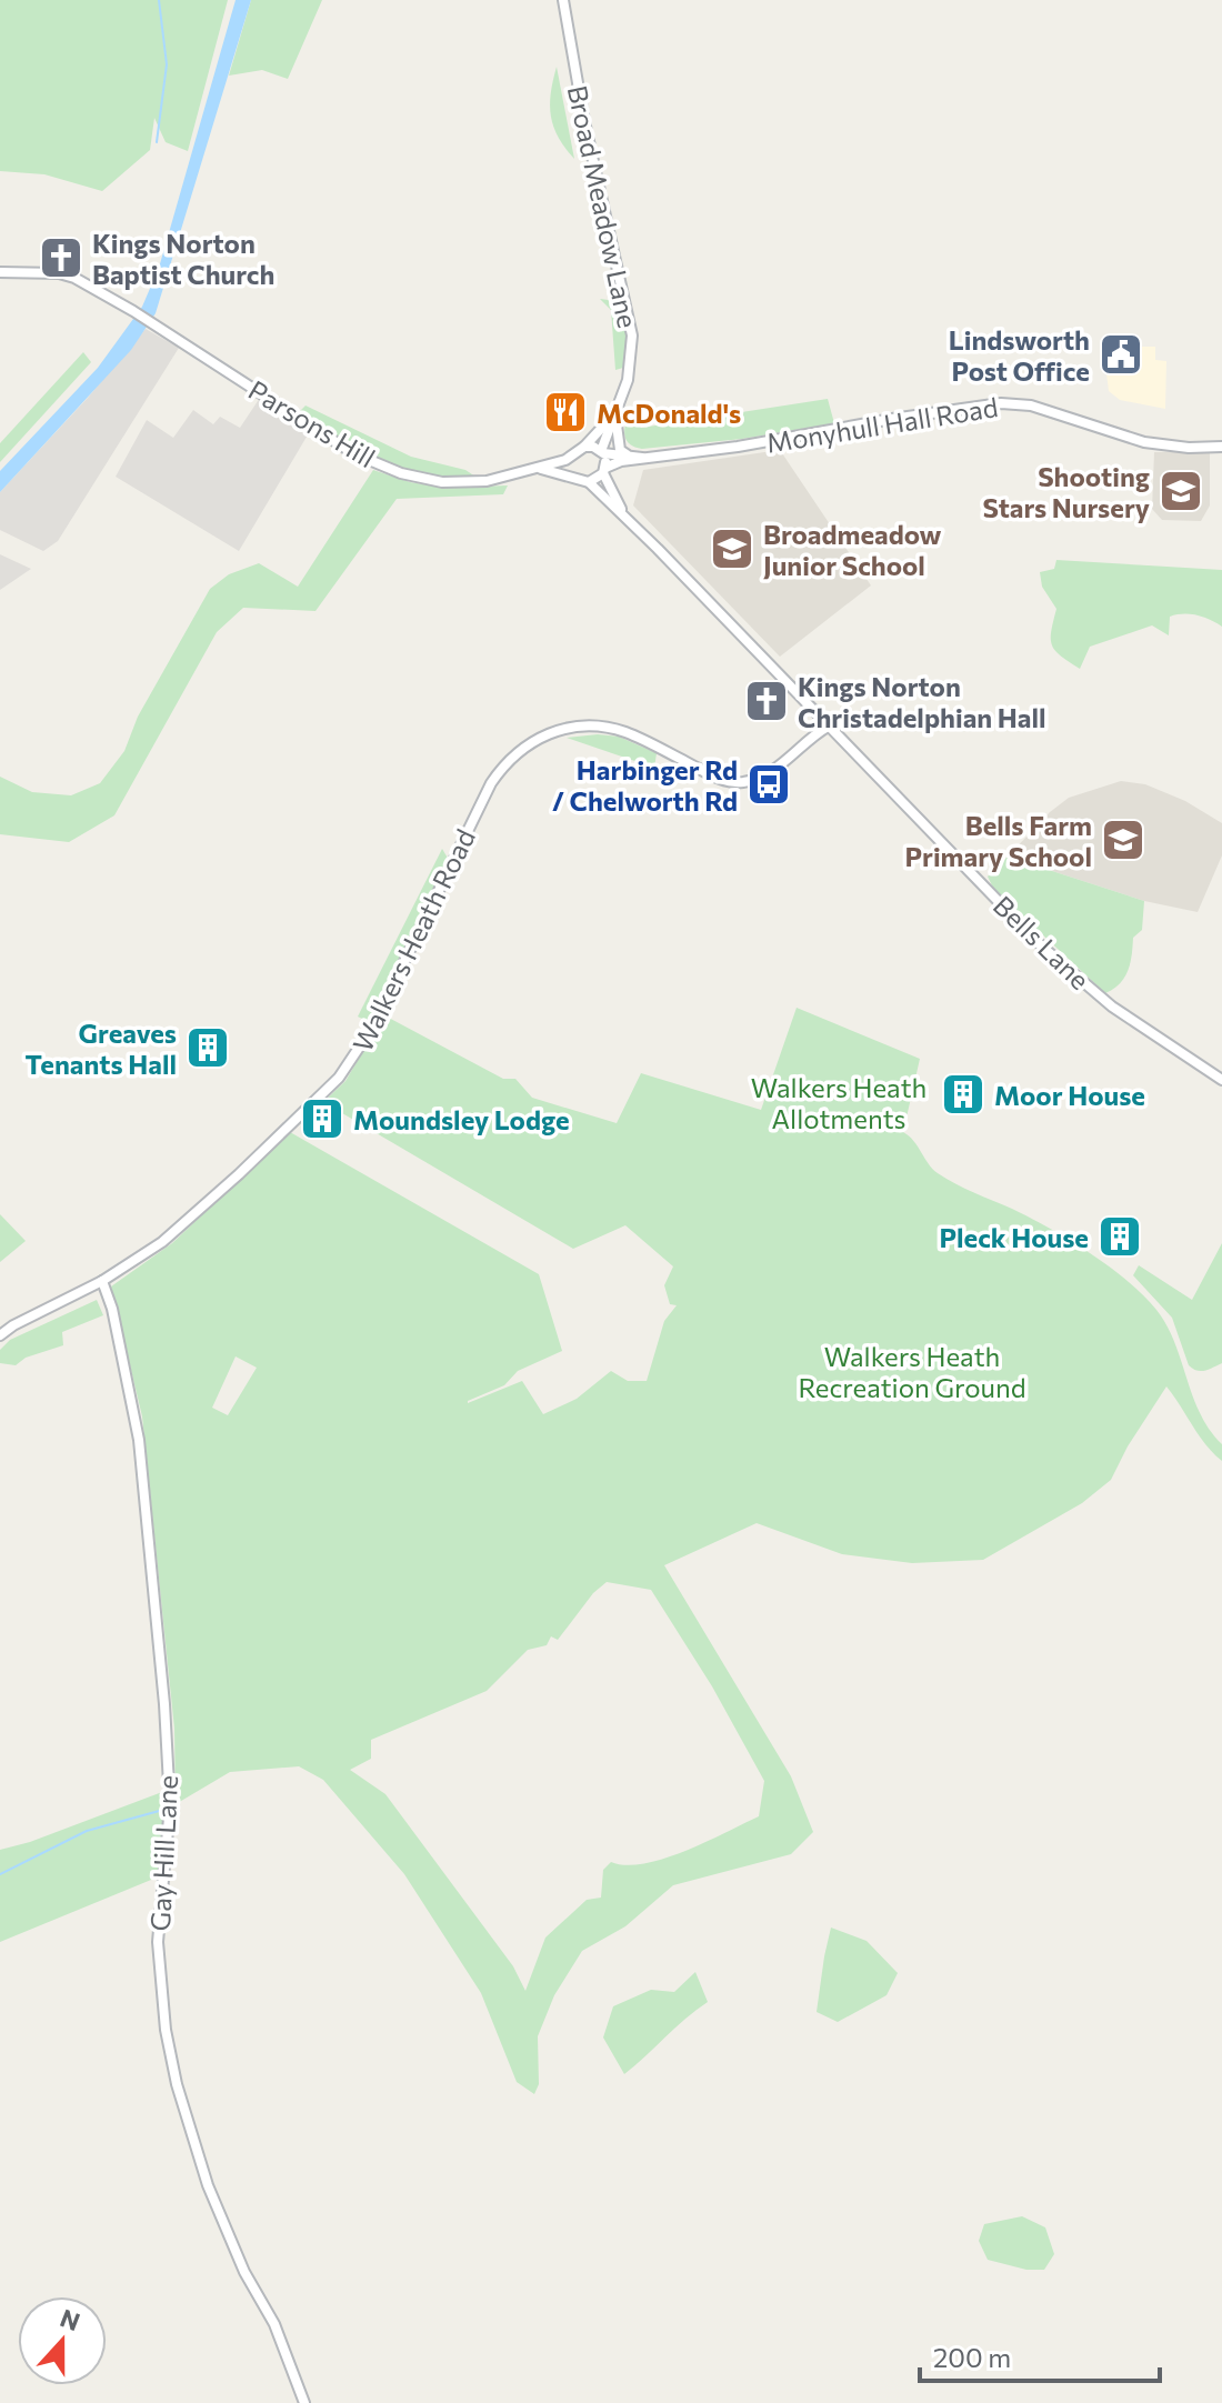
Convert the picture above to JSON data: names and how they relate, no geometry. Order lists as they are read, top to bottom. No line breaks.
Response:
{"streets":{"street":["Broad Meadow Lane","Parsons Hill","Monyhull Hall Road","Walkers Heath Road","Bells Lane","Gay Hill Lane"]},"crossings":[["Broad Meadow Lane","Parsons Hill"],["Broad Meadow Lane","Monyhull Hall Road"],["Broad Meadow Lane","Bells Lane"],["Parsons Hill","Monyhull Hall Road"],["Parsons Hill","Bells Lane"],["Monyhull Hall Road","Bells Lane"],["Walkers Heath Road","Bells Lane"],["Walkers Heath Road","Gay Hill Lane"]],"parks":["Walkers Heath Allotments","Walkers Heath Recreation Ground"],"places":{"church":["Kings Norton Baptist Church","Kings Norton Christadelphian Hall"],"public building":["Lindsworth Post Office"],"restaurant":["McDonald's"],"school or university":["Shooting Stars Nursery","Broadmeadow Junior School","Bells Farm Primary School"],"bus stop":["Harbinger Rd / Chelworth Rd"],"building":["Greaves Tenants Hall","Moor House","Moundsley Lodge","Pleck House"]},"scale_bar":"200 m","north":"top"}
